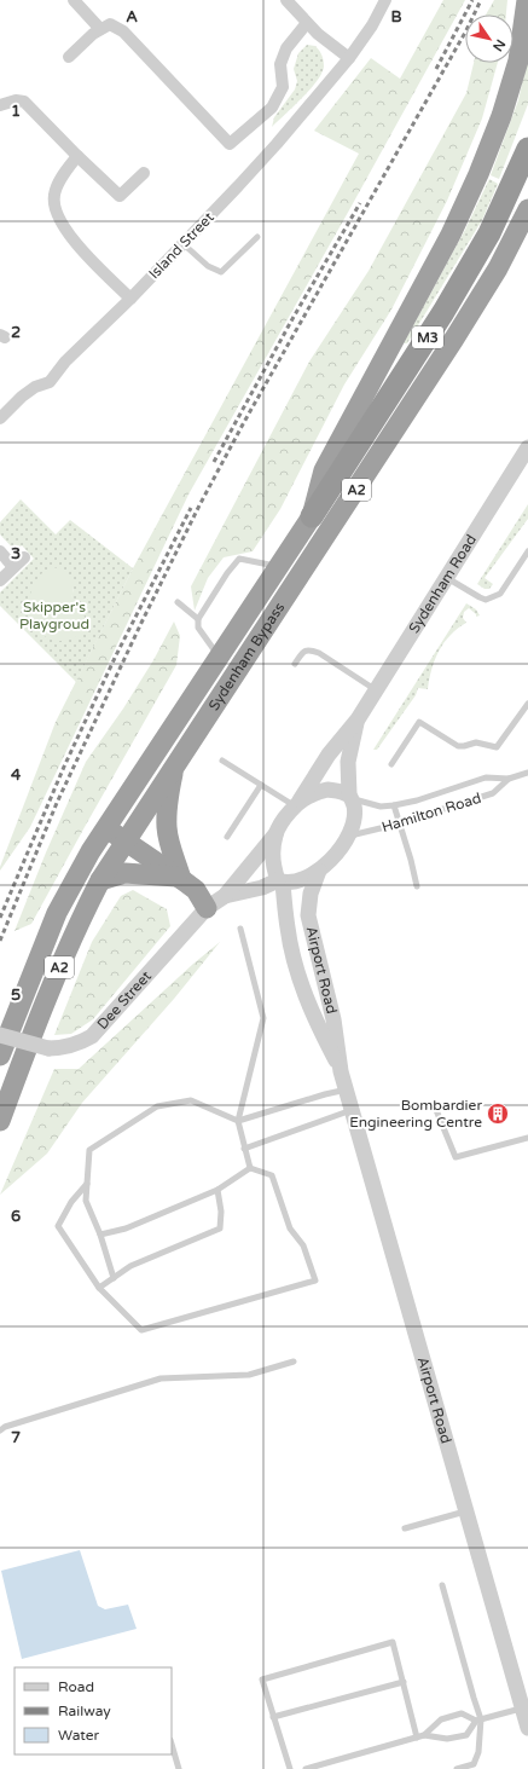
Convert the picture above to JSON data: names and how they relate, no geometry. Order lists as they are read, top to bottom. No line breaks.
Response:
{"streets":{"highway":["M3","A2","Sydenham Bypass"],"street":["Island Street","Sydenham Road","Airport Road","Dee Street"],"lane":["Hamilton Road"]},"crossings":[["M3","A2"],["M3","Sydenham Bypass"],["A2","Sydenham Bypass"],["Sydenham Road","Hamilton Road"],["Sydenham Road","Airport Road"],["Sydenham Road","Dee Street"],["Hamilton Road","Airport Road"],["Hamilton Road","Dee Street"],["Airport Road","Dee Street"]],"parks":["Skipper's Playgroud"],"places":{"building":["Bombardier Engineering Centre"]},"legend":["Road","Railway","Water"],"north":"bottom right","grid":{"columns":["A","B"],"rows":["1","2","3","4","5","6","7"]}}
